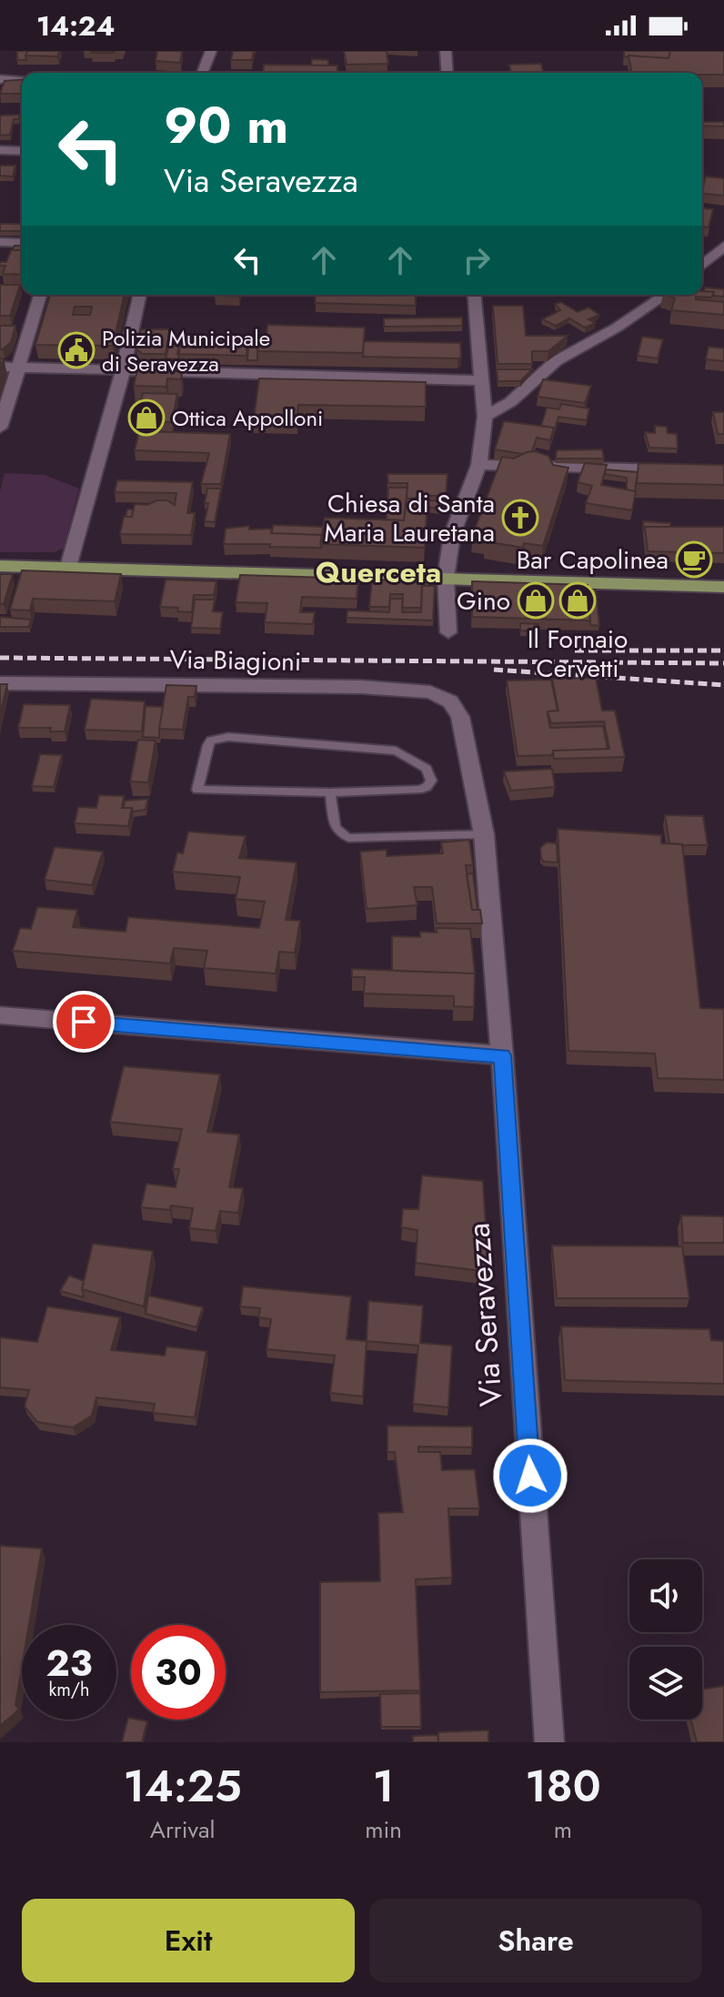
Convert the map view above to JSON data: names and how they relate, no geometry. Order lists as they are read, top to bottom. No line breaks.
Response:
{"streets":{"street":["Via Biagioni","Via Seravezza"]},"crossings":[["Via Biagioni","Via Seravezza"]],"districts":["Querceta"],"places":{"public building":["Polizia Municipale di Seravezza"],"shop":["Ottica Appolloni","Gino","Il Fornaio Cervetti"],"church":["Chiesa di Santa Maria Lauretana"],"cafe":["Bar Capolinea"]},"page":{"status":"14:24","turn":["90 m","Via Seravezza"],"speed":"23 km/h","limit":"30","eta":["14:25","Arrival","1","min","180","m"],"buttons":["Exit","Share"]}}
